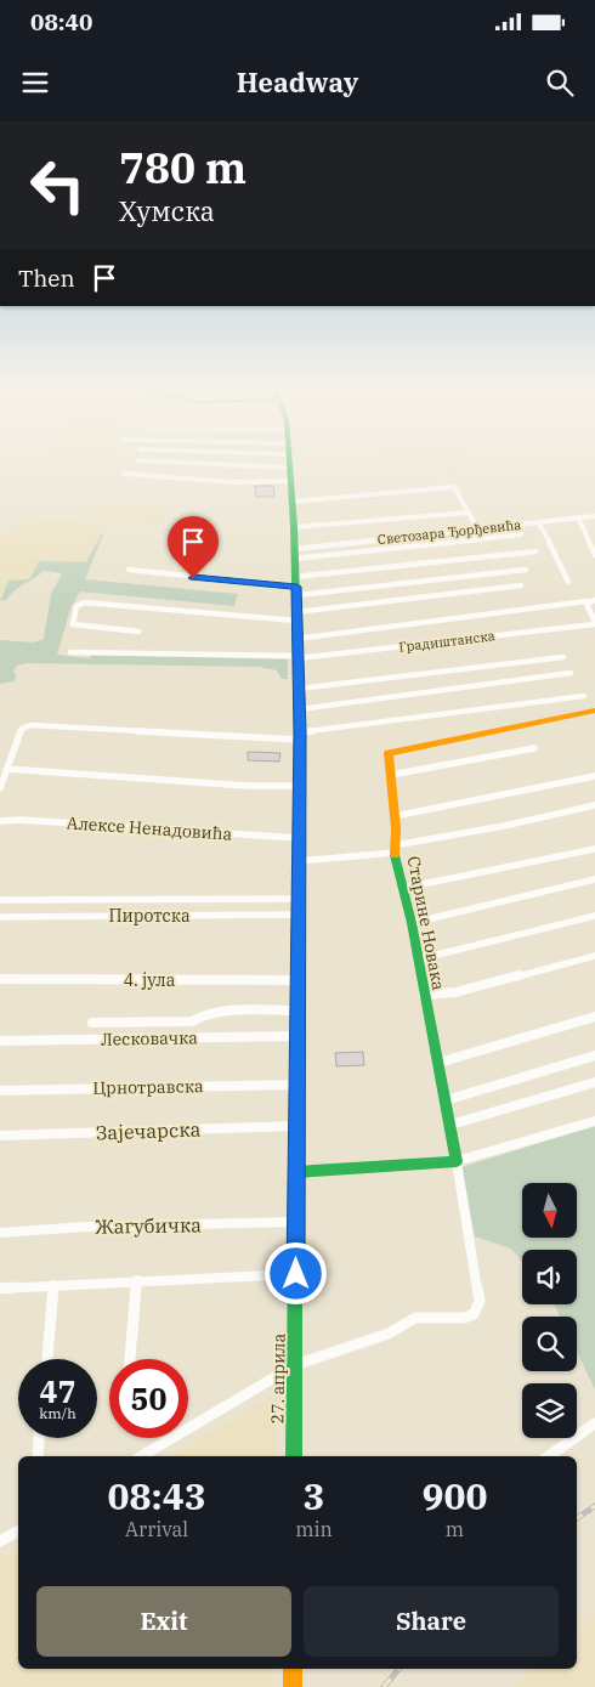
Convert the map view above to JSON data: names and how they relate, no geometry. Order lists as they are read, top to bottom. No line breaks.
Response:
{"streets":{"main road":["Старине Новака","27. априла"],"street":["Светозара Ђорђевића","Градиштанска","Алексе Ненадовића","Пиротска","4. јула","Лесковачка","Црнотравска","Зајечарска","Жагубичка"]},"crossings":[["Светозара Ђорђевића","27. априла"],["Градиштанска","27. априла"],["Алексе Ненадовића","27. априла"],["Пиротска","27. априла"],["4. јула","27. априла"],["Лесковачка","27. априла"],["Црнотравска","27. априла"],["Зајечарска","27. априла"],["Жагубичка","27. априла"]],"north":"bottom","page":{"status":"08:40","header":"Headway","turn":["780 m","Хумска"],"then":"Then","speed":"47 km/h","limit":"50","eta":["08:43","Arrival","3","min","900","m"],"buttons":["Exit","Share"]}}
